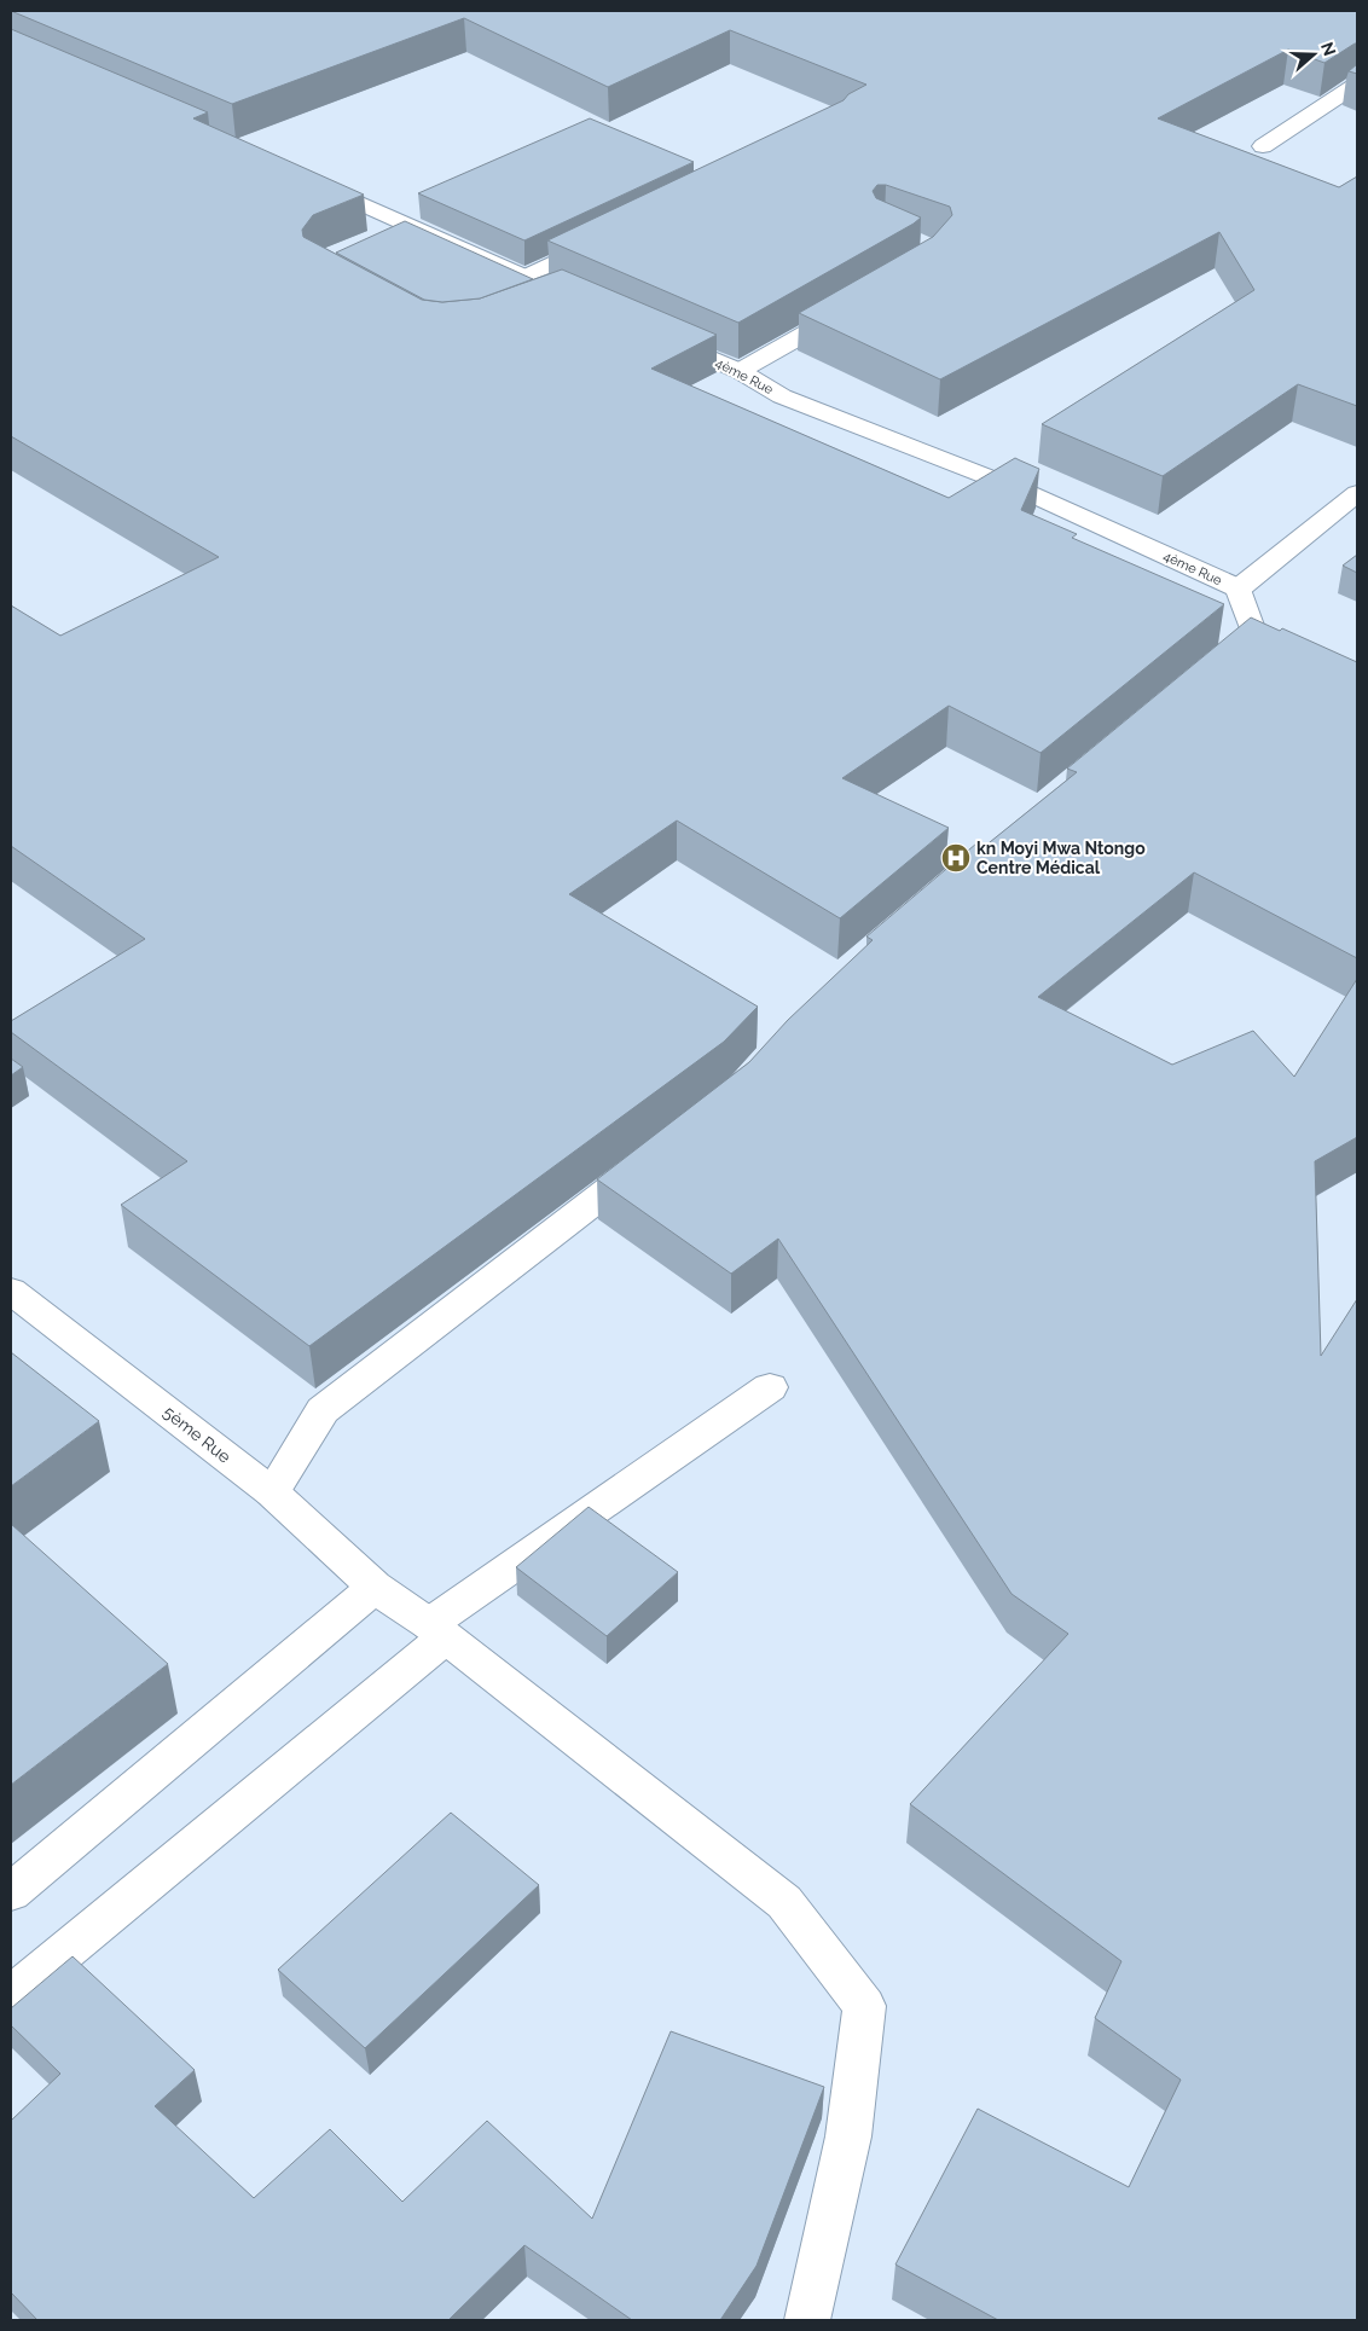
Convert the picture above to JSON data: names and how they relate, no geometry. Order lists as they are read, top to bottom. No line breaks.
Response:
{"streets":{"street":["4ème Rue","5ème Rue"]},"places":{"hospital":["kn Moyi Mwa Ntongo Centre Médical"]},"north":"right"}
